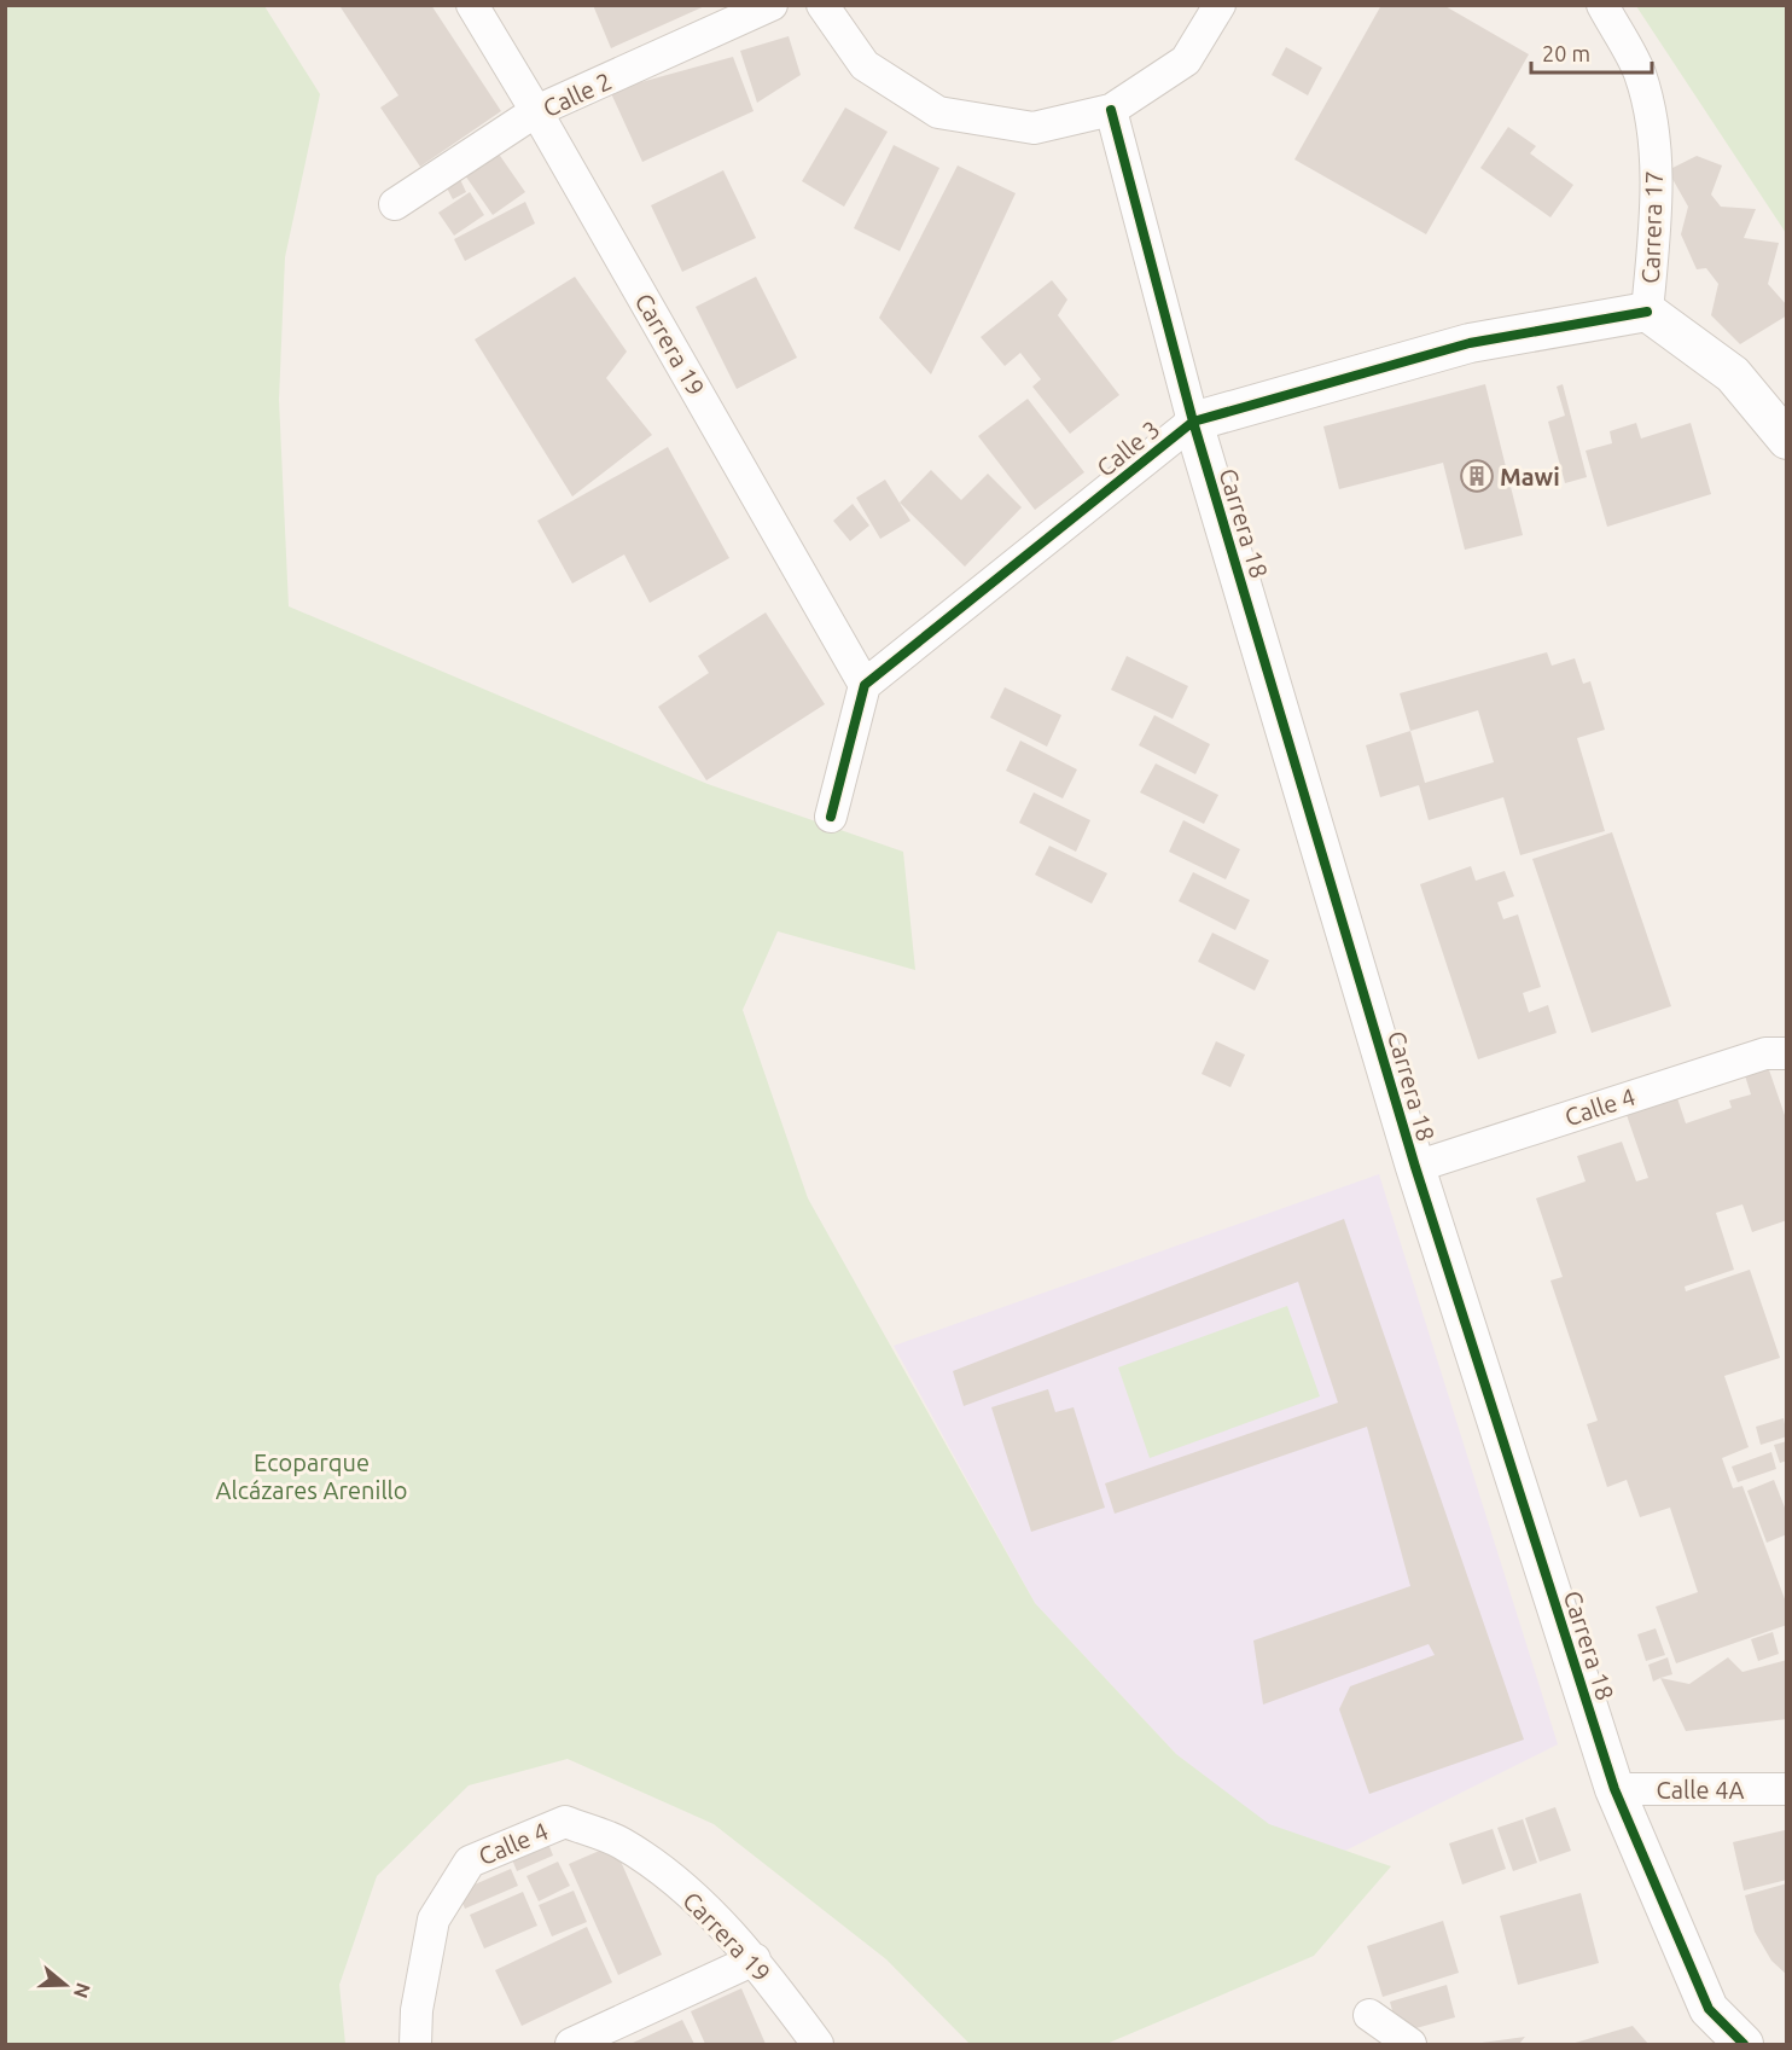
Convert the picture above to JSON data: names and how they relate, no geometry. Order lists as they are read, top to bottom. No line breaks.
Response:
{"streets":{"street":["Calle 2","Carrera 17","Carrera 19","Calle 3","Carrera 18","Calle 4","Calle 4A"]},"crossings":[["Calle 2","Carrera 19"],["Carrera 17","Calle 3"],["Carrera 19","Calle 3"],["Carrera 19","Calle 4"],["Calle 3","Carrera 18"],["Carrera 18","Calle 4"],["Carrera 18","Calle 4A"]],"parks":["Ecoparque Alcázares Arenillo"],"places":{"building":["Mawi"]},"scale_bar":"20 m","north":"right"}
